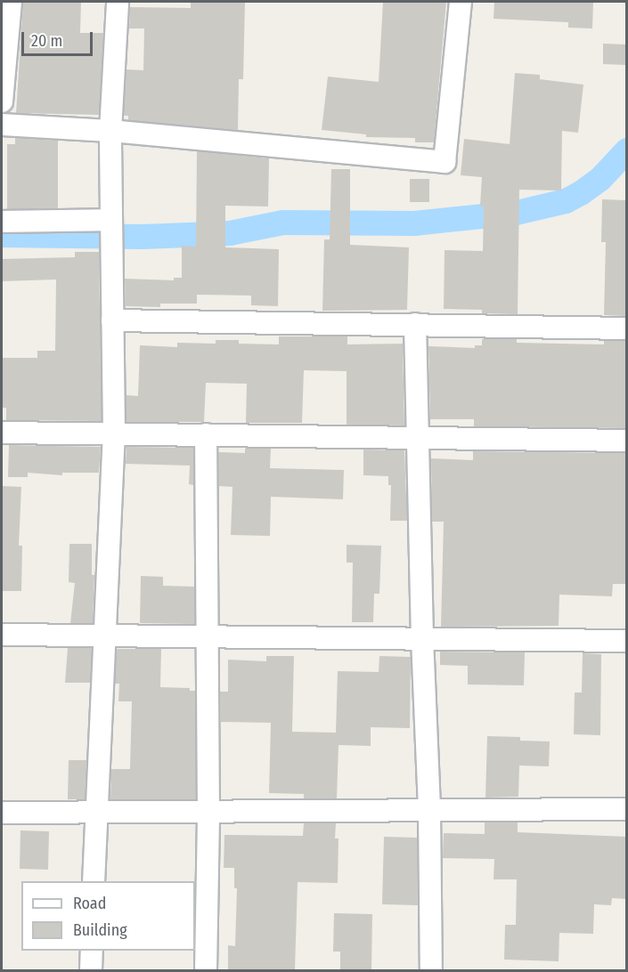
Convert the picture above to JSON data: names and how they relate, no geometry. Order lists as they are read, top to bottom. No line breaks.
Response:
{"legend":["Road","Building"],"scale_bar":"20 m"}
